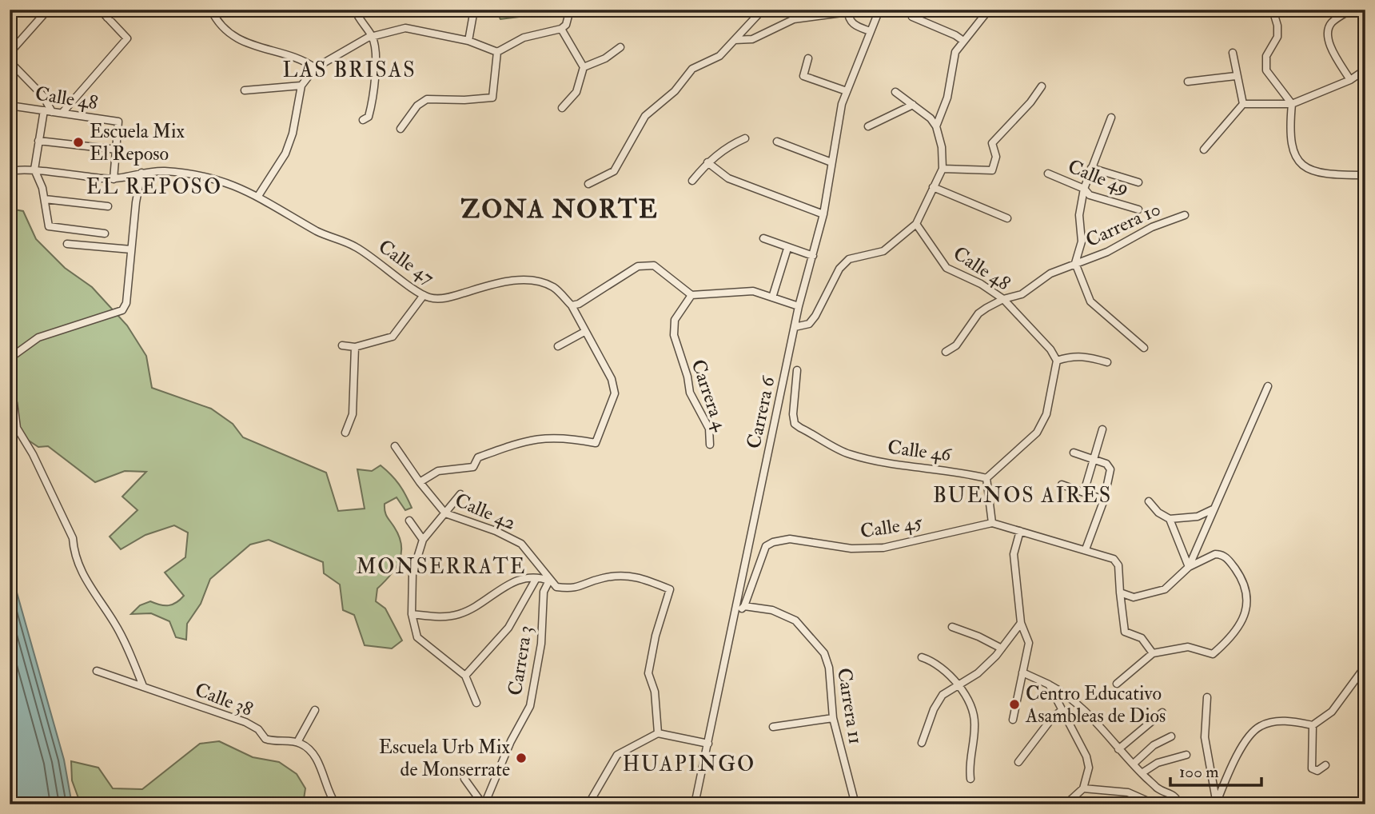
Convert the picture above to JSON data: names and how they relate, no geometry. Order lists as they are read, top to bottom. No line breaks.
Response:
{"streets":{"street":["Calle 48","Calle 49","Carrera 10","Calle 47","Carrera 4","Carrera 6","Calle 46","Calle 42","Calle 45","Carrera 3","Calle 38","Carrera 11"]},"crossings":[["Calle 48","Carrera 10"],["Calle 49","Carrera 10"],["Calle 42","Carrera 3"],["Calle 45","Carrera 11"]],"districts":["LAS BRISAS","EL REPOSO","ZONA NORTE","BUENOS AIRES","MONSERRATE","HUAPINGO"],"places":["Escuela Mix El Reposo","Centro Educativo Asambleas de Dios","Escuela Urb Mix de Monserrate"],"scale_bar":"100 m"}
